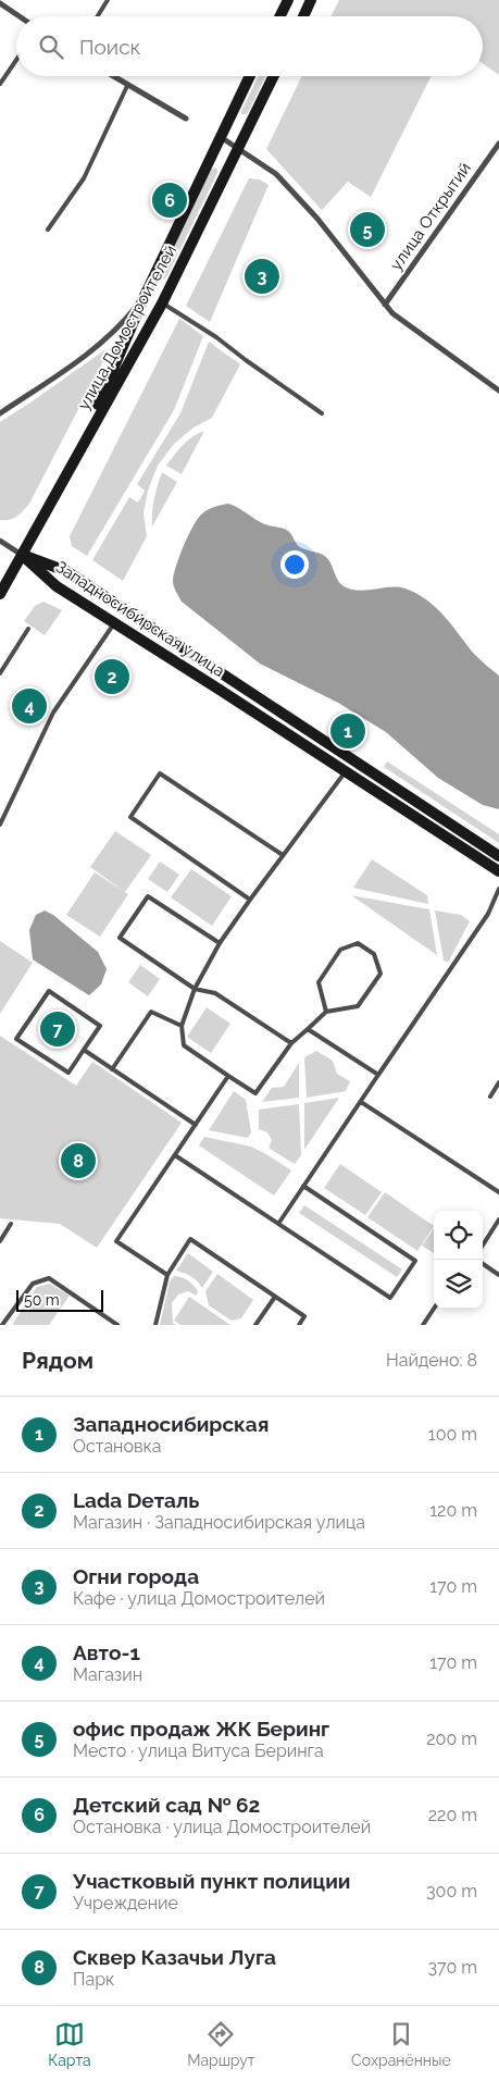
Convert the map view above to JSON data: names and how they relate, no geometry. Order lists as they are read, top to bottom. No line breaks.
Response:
{"streets":{"main road":["улица Домостроителей","Западносибирская улица"],"street":["улица Открытий"]},"crossings":[["улица Домостроителей","Западносибирская улица"]],"scale_bar":"50 m","page":{"search":"Поиск","pins":["6","5","3","2","4","1","7","8"],"scale":"50 m","heading":["Рядом","Найдено: 8"],"list":[{"mark":"1","name":"Западносибирская","note":"Остановка","value":"100 m"},{"mark":"2","name":"Lada Dеталь","note":"Магазин · Западносибирская улица","value":"120 m"},{"mark":"3","name":"Огни города","note":"Кафе · улица Домостроителей","value":"170 m"},{"mark":"4","name":"Авто-1","note":"Магазин","value":"170 m"},{"mark":"5","name":"офис продаж ЖК Беринг","note":"Место · улица Витуса Беринга","value":"200 m"},{"mark":"6","name":"Детский сад № 62","note":"Остановка · улица Домостроителей","value":"220 m"},{"mark":"7","name":"Участковый пункт полиции","note":"Учреждение","value":"300 m"},{"mark":"8","name":"Сквер Казачьи Луга","note":"Парк","value":"370 m"}],"nav":["Карта","Маршрут","Сохранённые"]}}
